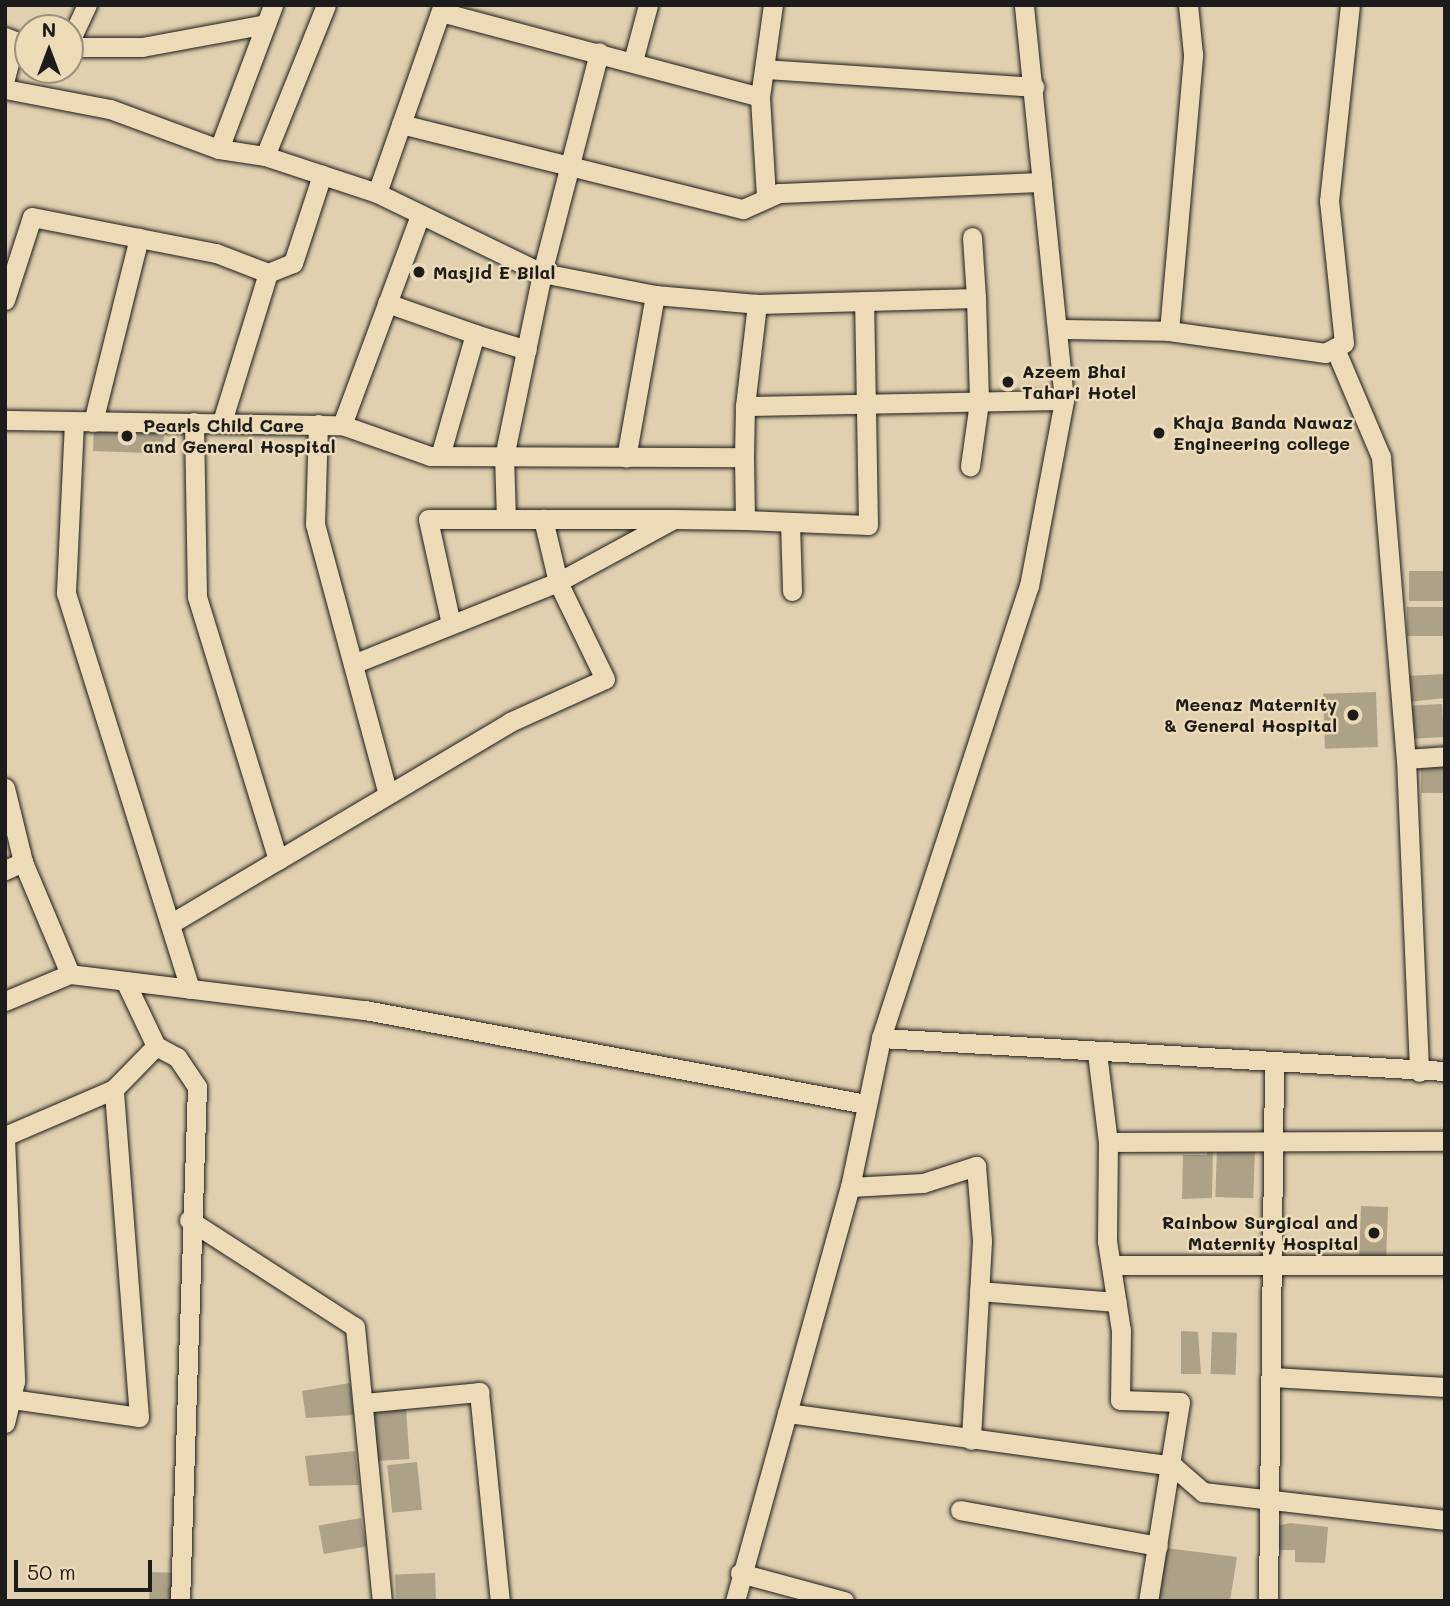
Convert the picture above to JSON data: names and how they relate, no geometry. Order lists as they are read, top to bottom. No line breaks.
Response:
{"places":["Masjid E Bilal","Azeem Bhai Tahari Hotel","Khaja Banda Nawaz Engineering college","Pearls Child Care and General Hospital","Meenaz Maternity & General Hospital","Rainbow Surgical and Maternity Hospital"],"scale_bar":"50 m","north":"top"}
